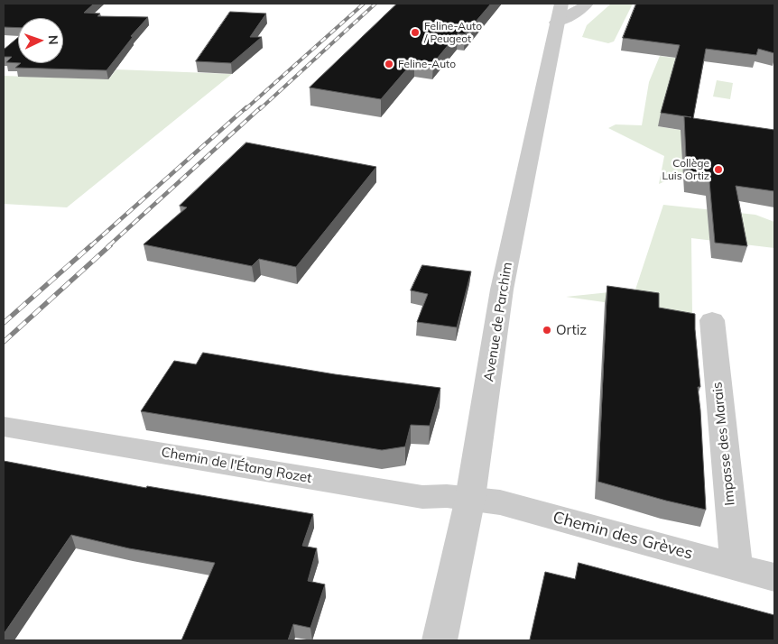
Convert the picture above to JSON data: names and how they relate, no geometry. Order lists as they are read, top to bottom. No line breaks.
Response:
{"streets":{"street":["Avenue de Parchim","Impasse des Marais","Chemin de l'Étang Rozet","Chemin des Grèves"]},"crossings":[["Avenue de Parchim","Chemin de l'Étang Rozet"],["Avenue de Parchim","Chemin des Grèves"],["Impasse des Marais","Chemin des Grèves"],["Chemin de l'Étang Rozet","Chemin des Grèves"]],"places":["Feline-Auto / Peugeot","Feline-Auto","Collège Luis Ortiz","Ortiz"],"north":"right"}
